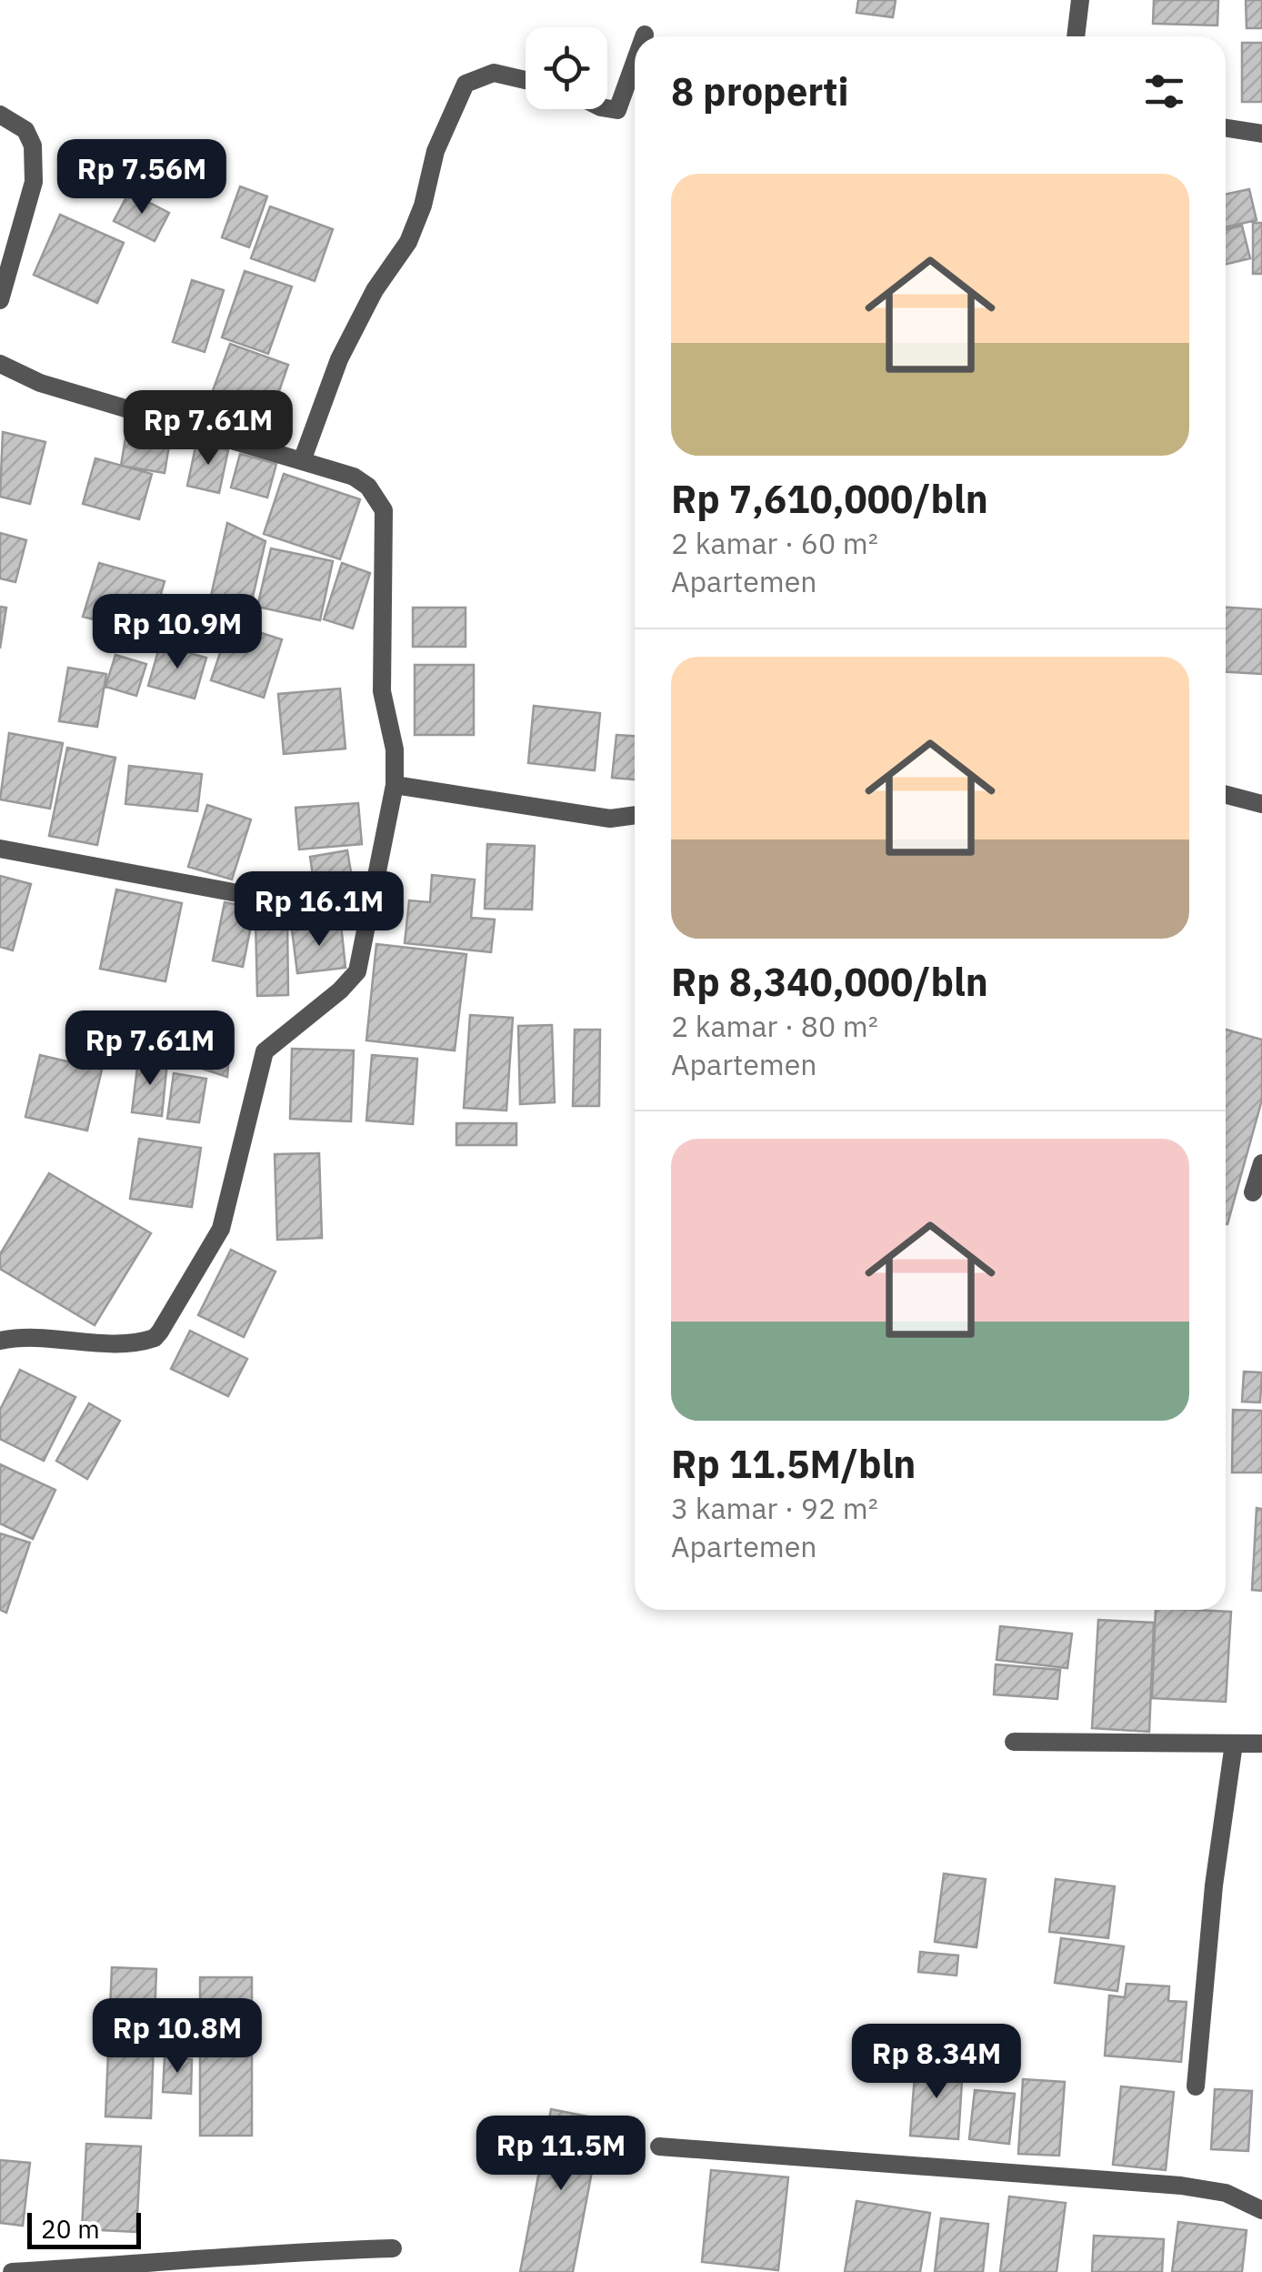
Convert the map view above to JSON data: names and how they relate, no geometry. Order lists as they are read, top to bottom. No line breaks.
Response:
{"scale_bar":"20 m","page":{"heading":"8 properti","price":["Rp 7.56M","Rp 7.61M","Rp 10.9M","Rp 16.1M","Rp 7.61M","Rp 10.8M","Rp 8.34M","Rp 11.5M"],"list":[{"name":"Rp 7,610,000/bln","note":"2 kamar · 60 m² · Apartemen"},{"name":"Rp 8,340,000/bln","note":"2 kamar · 80 m² · Apartemen"},{"name":"Rp 11.5M/bln","note":"3 kamar · 92 m² · Apartemen"}],"scale":"20 m"}}
